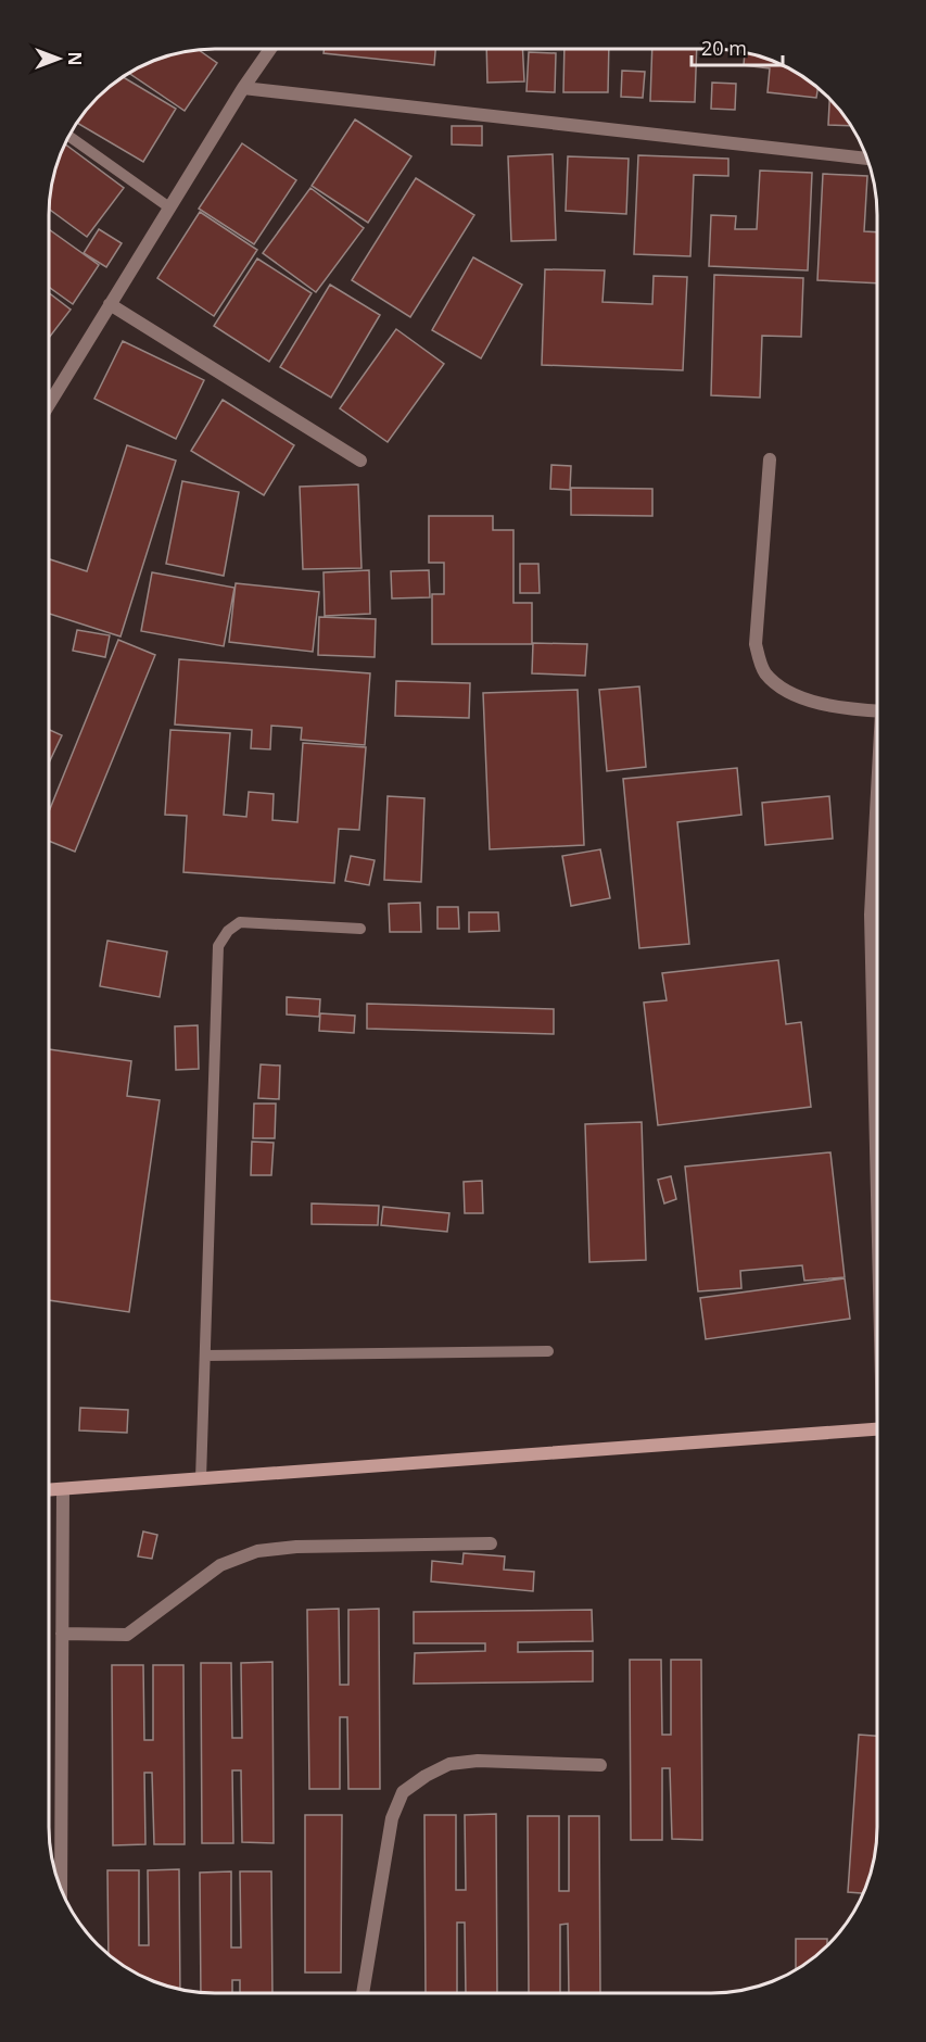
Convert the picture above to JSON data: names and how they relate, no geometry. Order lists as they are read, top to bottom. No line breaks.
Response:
{"scale_bar":"20 m","north":"right"}
